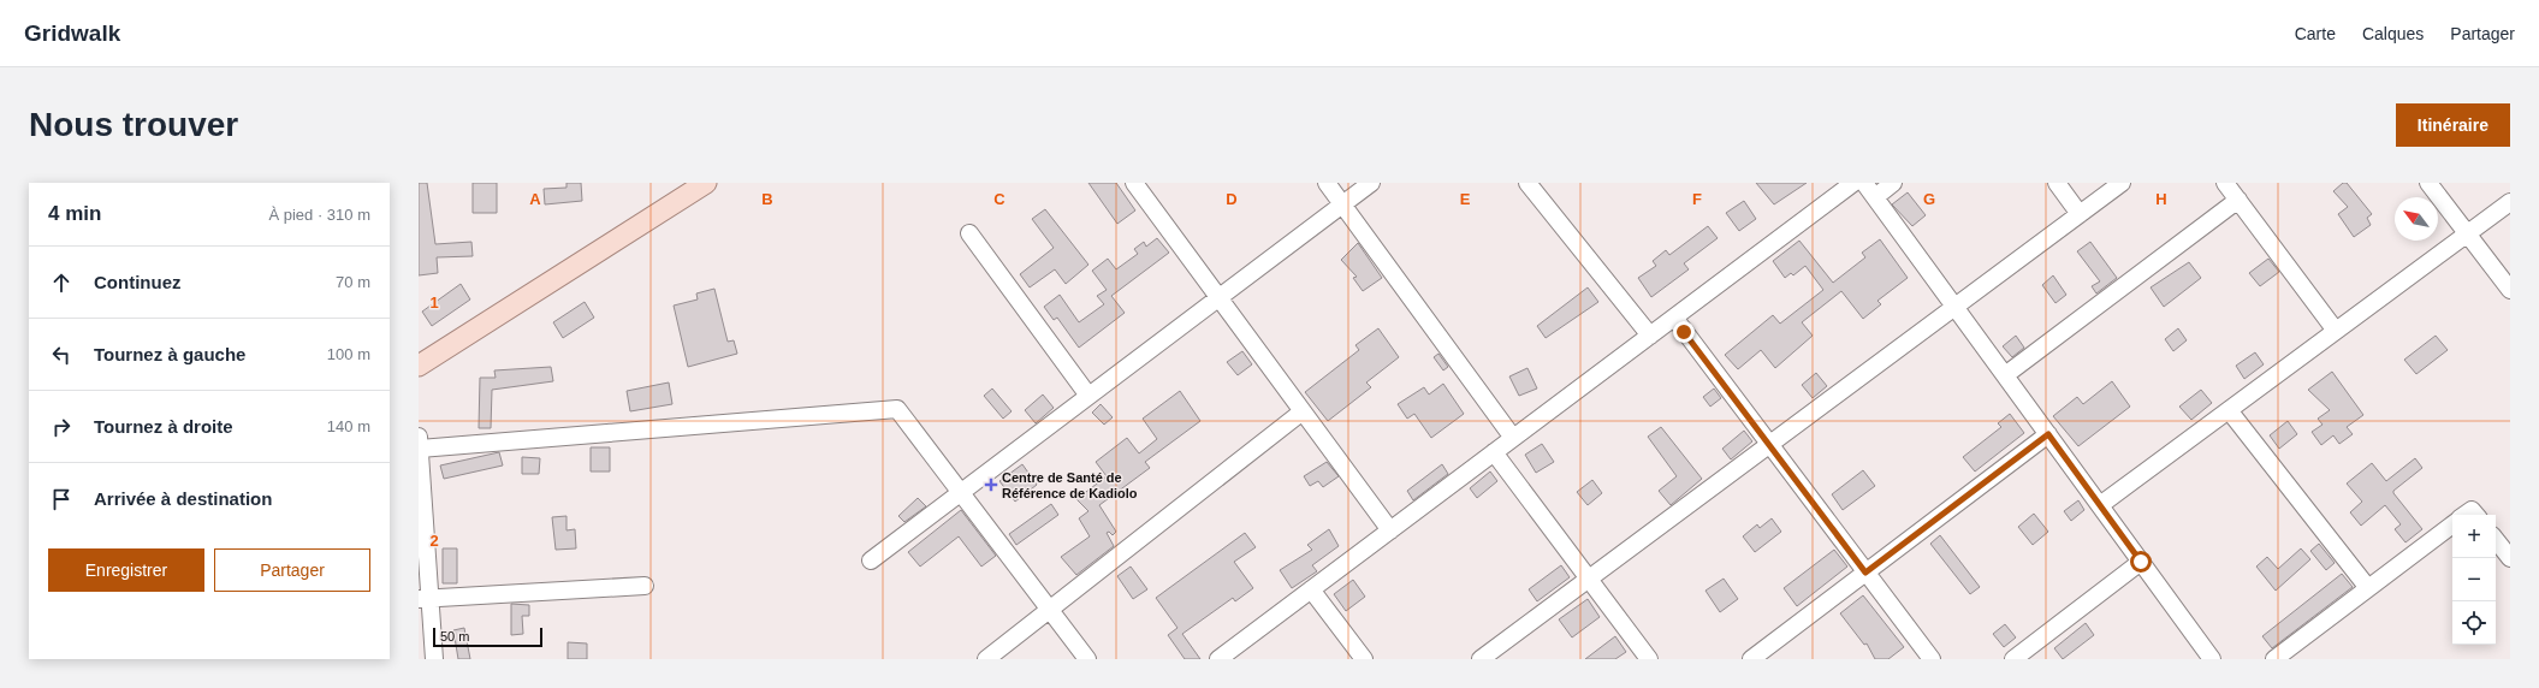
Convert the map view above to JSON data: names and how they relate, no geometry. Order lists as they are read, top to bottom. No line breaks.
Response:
{"places":{"health":["Centre de Santé de Référence de Kadiolo"]},"scale_bar":"50 m","north":"top left","page":{"header":"Gridwalk","nav":["Carte","Calques","Partager"],"buttons":["Itinéraire",["Enregistrer","Partager"]],"title":"Nous trouver","heading":["4 min","À pied · 310 m"],"list":[["Continuez","70 m"],["Tournez à gauche","100 m"],["Tournez à droite","140 m"],"Arrivée à destination"],"map_buttons":["+","−"],"scale":"50 m"},"grid":{"columns":["A","B","C","D","E","F","G","H"],"rows":["1","2"]}}
